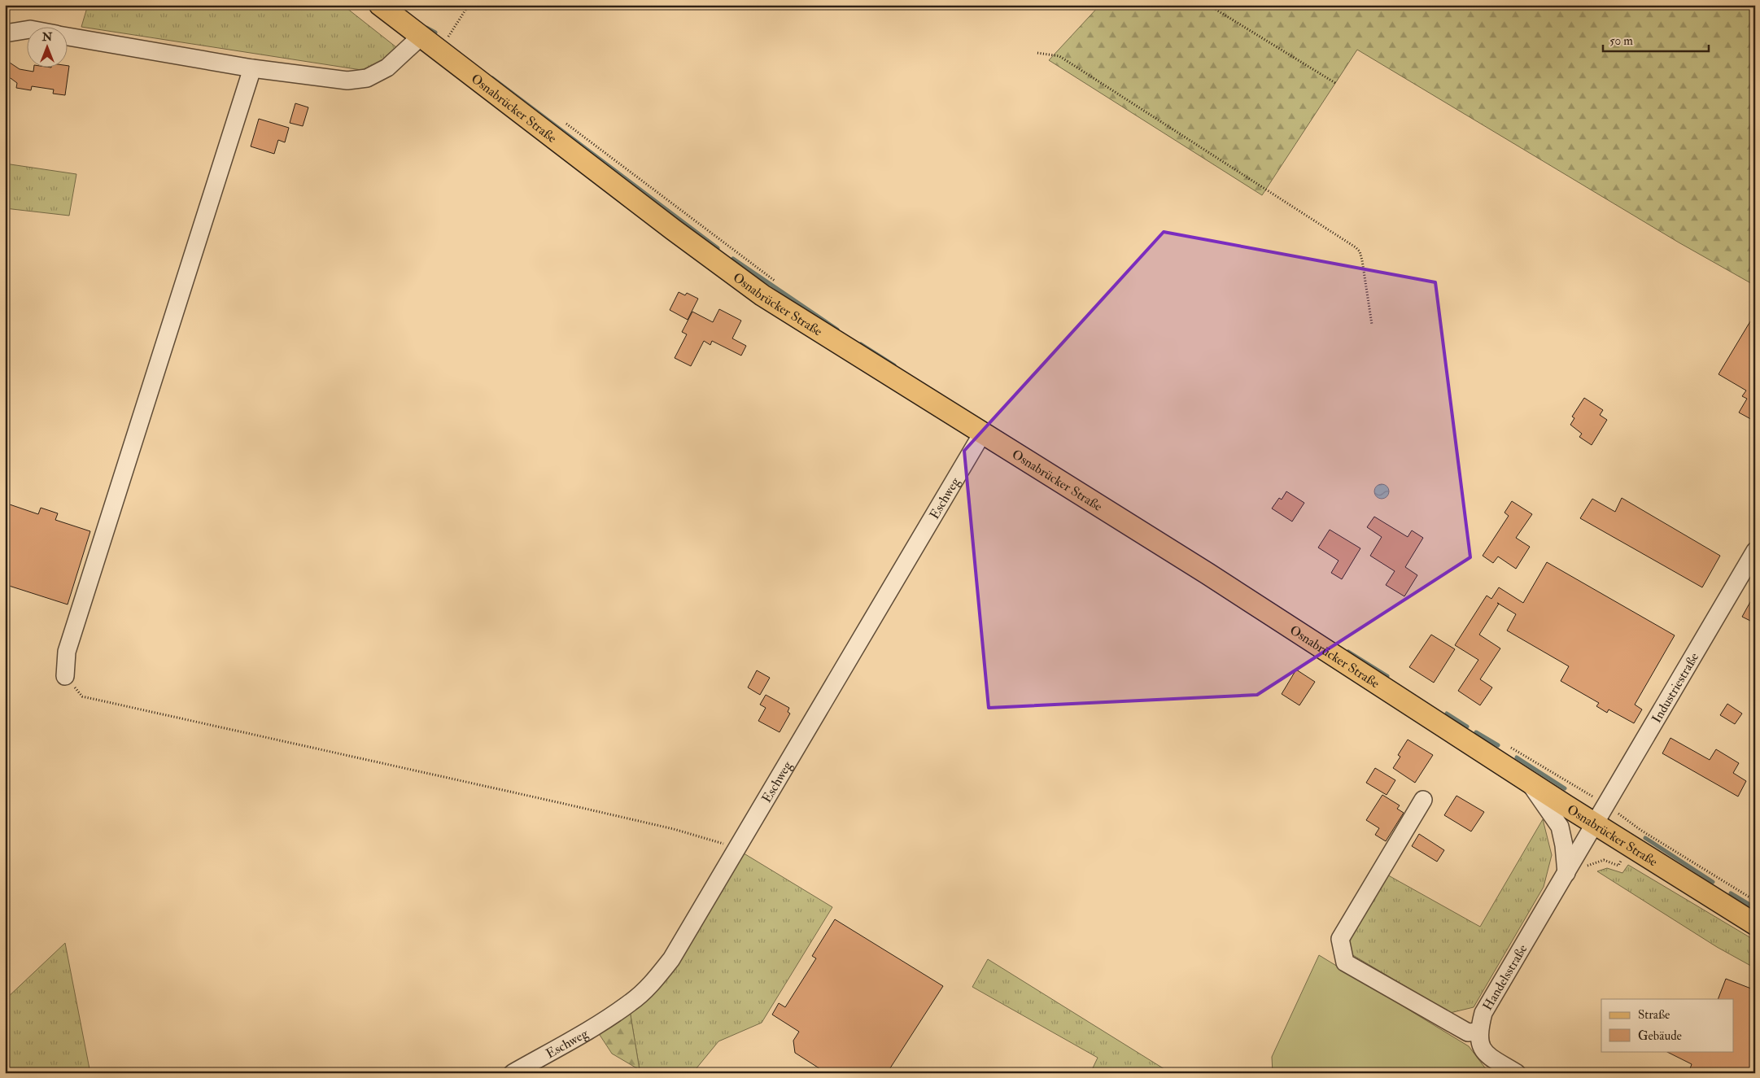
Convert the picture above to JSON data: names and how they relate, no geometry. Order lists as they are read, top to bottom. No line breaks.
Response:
{"streets":{"main road":["Osnabrücker Straße"],"street":["Eschweg","Industriestraße","Handelsstraße"]},"crossings":[["Osnabrücker Straße","Eschweg"],["Osnabrücker Straße","Industriestraße"],["Osnabrücker Straße","Handelsstraße"],["Industriestraße","Handelsstraße"]],"legend":["Straße","Gebäude"],"scale_bar":"50 m","north":"top"}
